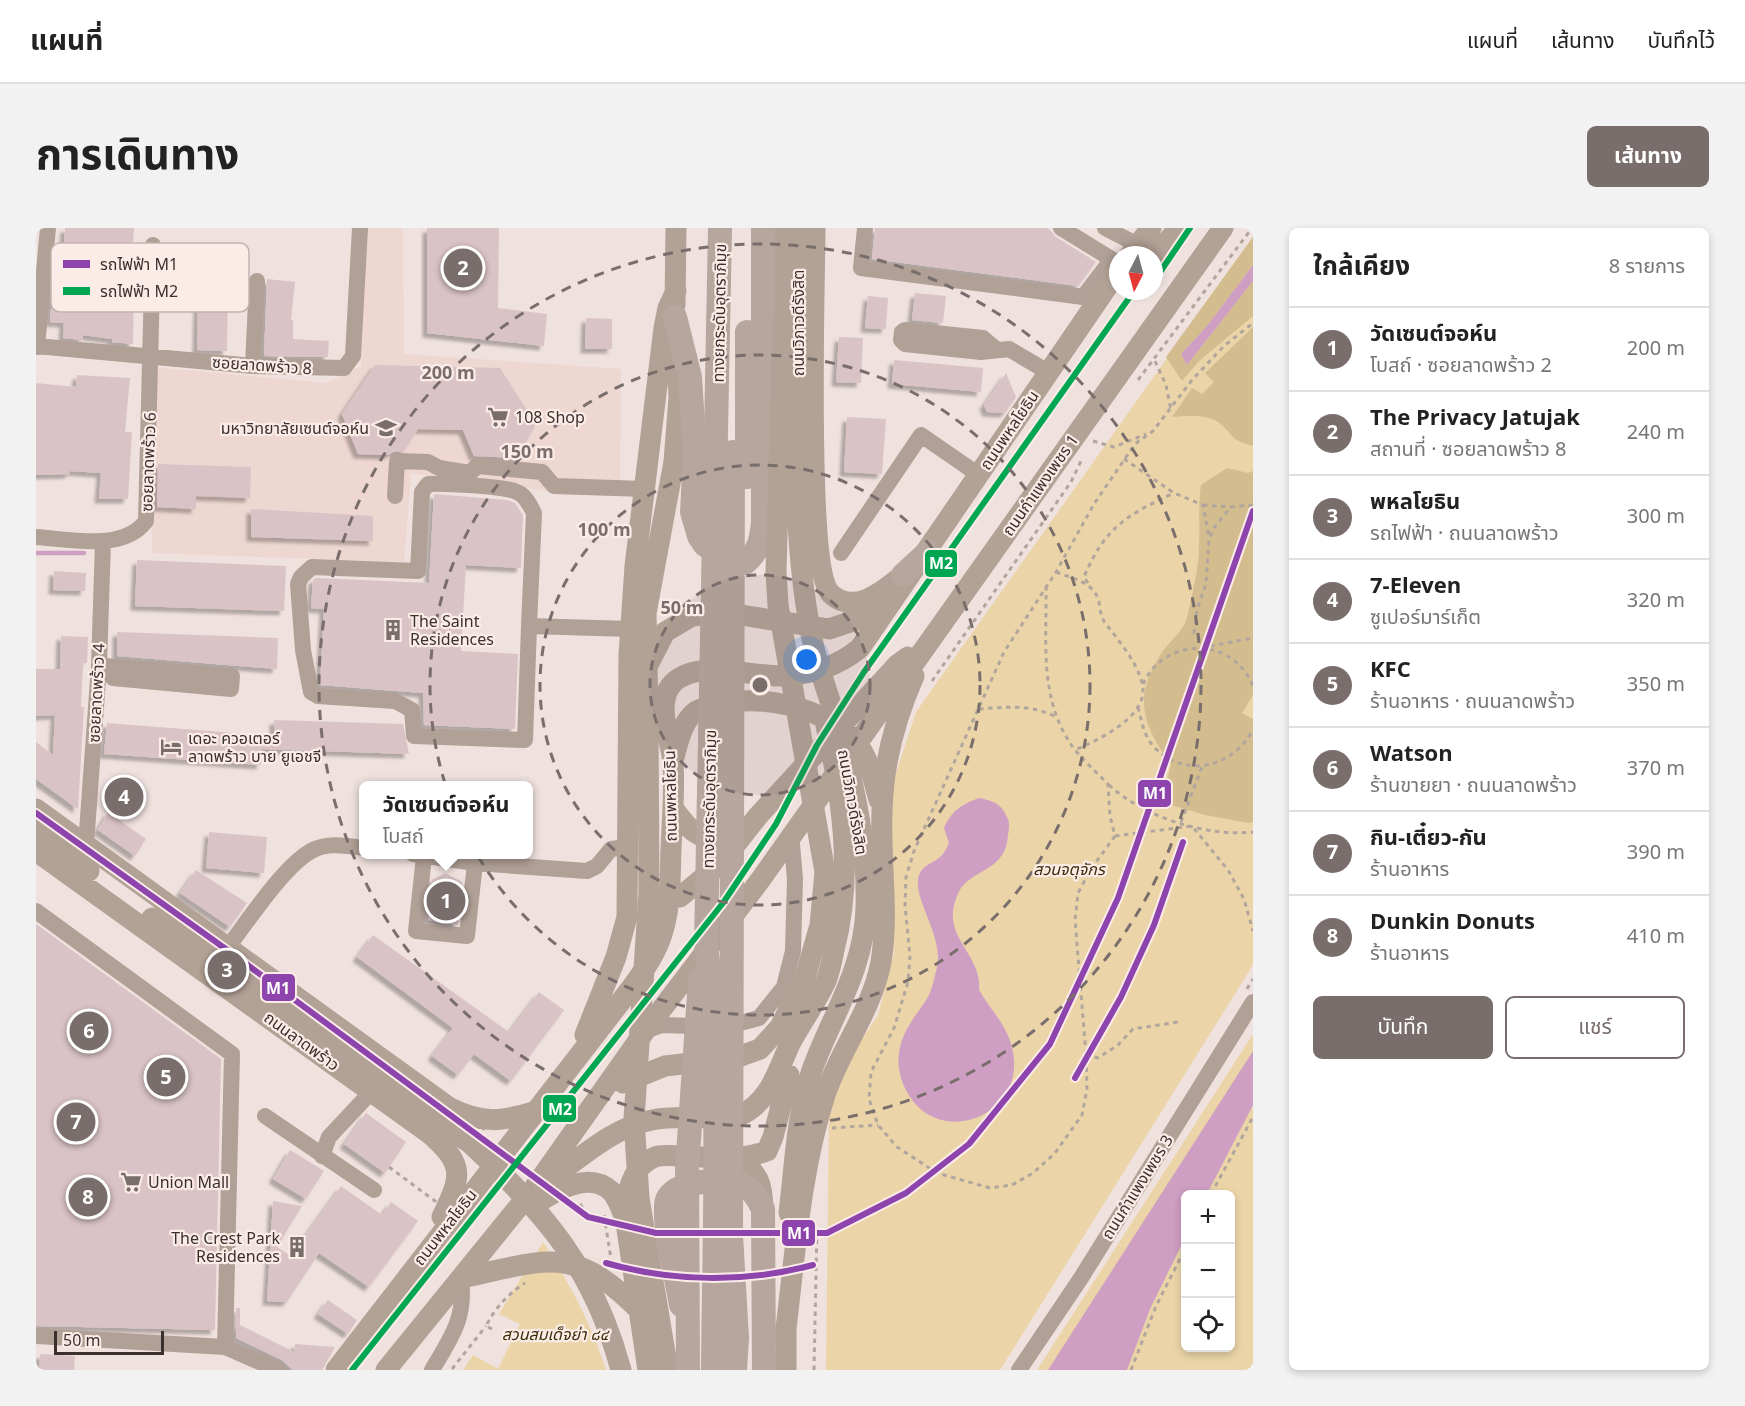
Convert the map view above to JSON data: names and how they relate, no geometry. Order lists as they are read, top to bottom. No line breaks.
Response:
{"streets":{"highway":["ทางยกระดับอุตราภิมุข"],"main road":["ถนนวิภาวดีรังสิต","ถนนพหลโยธิน","ถนนกำแพงเพชร 1","ถนนลาดพร้าว"],"street":["ซอยลาดพร้าว 8","ซอยลาดพร้าว 6","ซอยลาดพร้าว 4","ถนนกำแพงเพชร 3"]},"crossings":[["ซอยลาดพร้าว 8","ซอยลาดพร้าว 6"],["ถนนพหลโยธิน","ถนนลาดพร้าว"],["ซอยลาดพร้าว 6","ซอยลาดพร้าว 4"],["ซอยลาดพร้าว 4","ถนนลาดพร้าว"]],"parks":["สวนจตุจักร","สวนสมเด็จย่า ๘๔"],"places":{"supermarket":["108 Shop","Union Mall"],"school or university":["มหาวิทยาลัยเซนต์จอห์น"],"building":["The Saint Residences","The Crest Park Residences"],"hotel":["เดอะ ควอเตอร์ ลาดพร้าว บาย ยูเอชจี"]},"lines":["metro line M2","metro line M1"],"legend":["รถไฟฟ้า M1","รถไฟฟ้า M2"],"scale_bar":"50 m","north":"bottom","page":{"header":"แผนที่","nav":["แผนที่","เส้นทาง","บันทึกไว้"],"title":"การเดินทาง","buttons":["เส้นทาง",["บันทึก","แชร์"]],"heading":["ใกล้เคียง","8 รายการ"],"pins":["2","4","1","3","6","5","7","8"],"list":[{"mark":"1","name":"วัดเซนต์จอห์น","note":"โบสถ์ · ซอยลาดพร้าว 2","value":"200 m"},{"mark":"2","name":"The Privacy Jatujak","note":"สถานที่ · ซอยลาดพร้าว 8","value":"240 m"},{"mark":"3","name":"พหลโยธิน","note":"รถไฟฟ้า · ถนนลาดพร้าว","value":"300 m"},{"mark":"4","name":"7-Eleven","note":"ซูเปอร์มาร์เก็ต","value":"320 m"},{"mark":"5","name":"KFC","note":"ร้านอาหาร · ถนนลาดพร้าว","value":"350 m"},{"mark":"6","name":"Watson","note":"ร้านขายยา · ถนนลาดพร้าว","value":"370 m"},{"mark":"7","name":"กิน-เตี๋ยว-กัน","note":"ร้านอาหาร","value":"390 m"},{"mark":"8","name":"Dunkin Donuts","note":"ร้านอาหาร","value":"410 m"}],"popup":["วัดเซนต์จอห์น","โบสถ์"],"map_buttons":["+","−"],"scale":"50 m"},"rings":["200 m","150 m","100 m","50 m"]}
